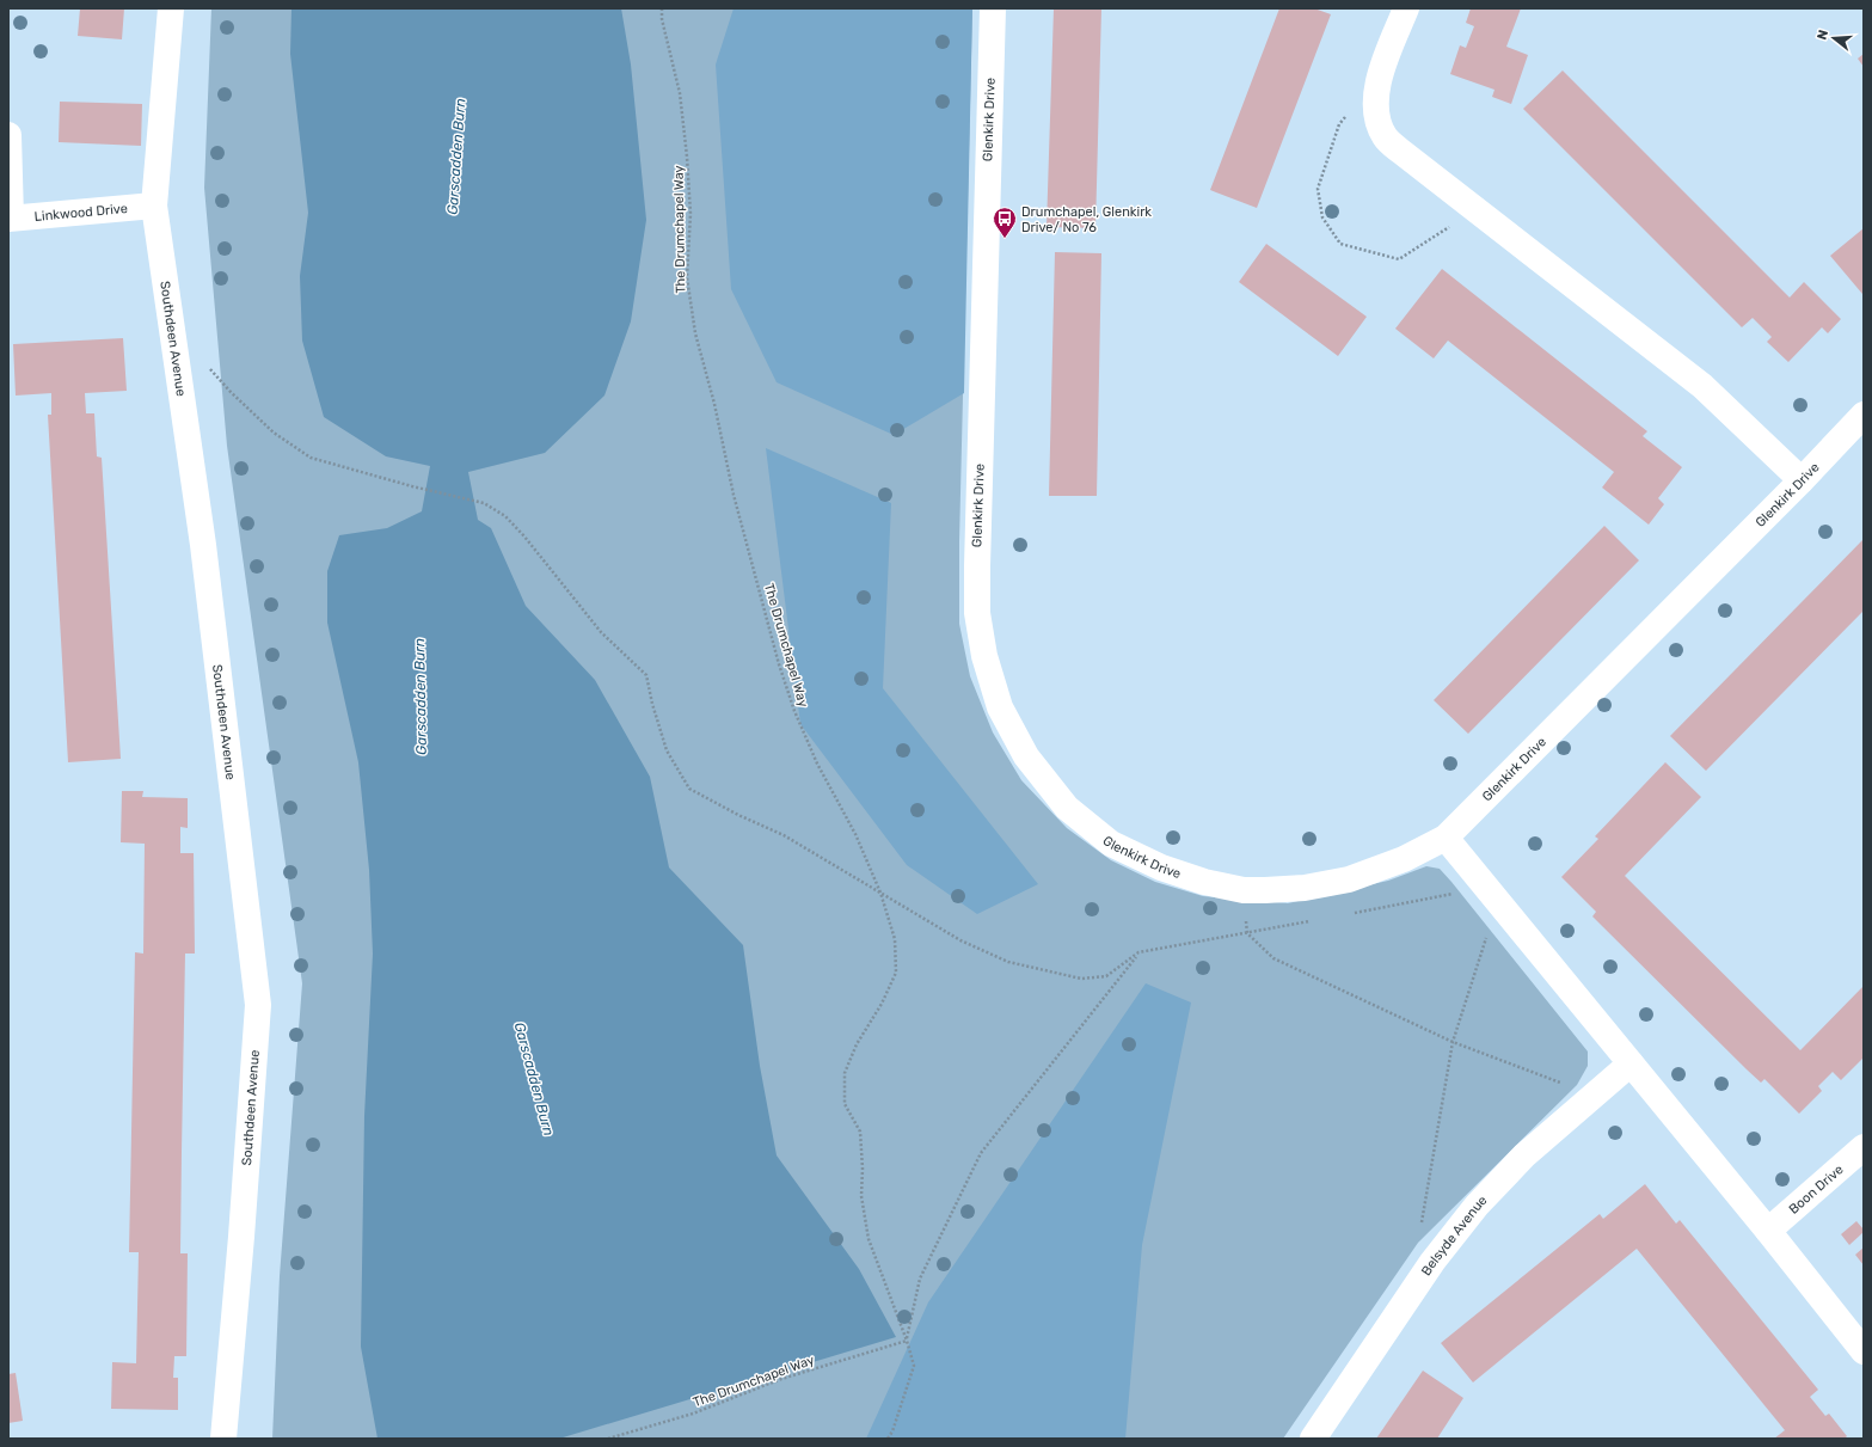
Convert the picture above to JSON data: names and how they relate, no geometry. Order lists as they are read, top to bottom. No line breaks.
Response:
{"streets":{"street":["Glenkirk Drive","Linkwood Drive","Southdeen Avenue","Boon Drive","Belsyde Avenue"],"path":["The Drumchapel Way"]},"crossings":[["Linkwood Drive","Southdeen Avenue"]],"water":["Garscadden Burn"],"places":{"bus stop":["Drumchapel, Glenkirk Drive/ No 76"]},"north":"left"}
